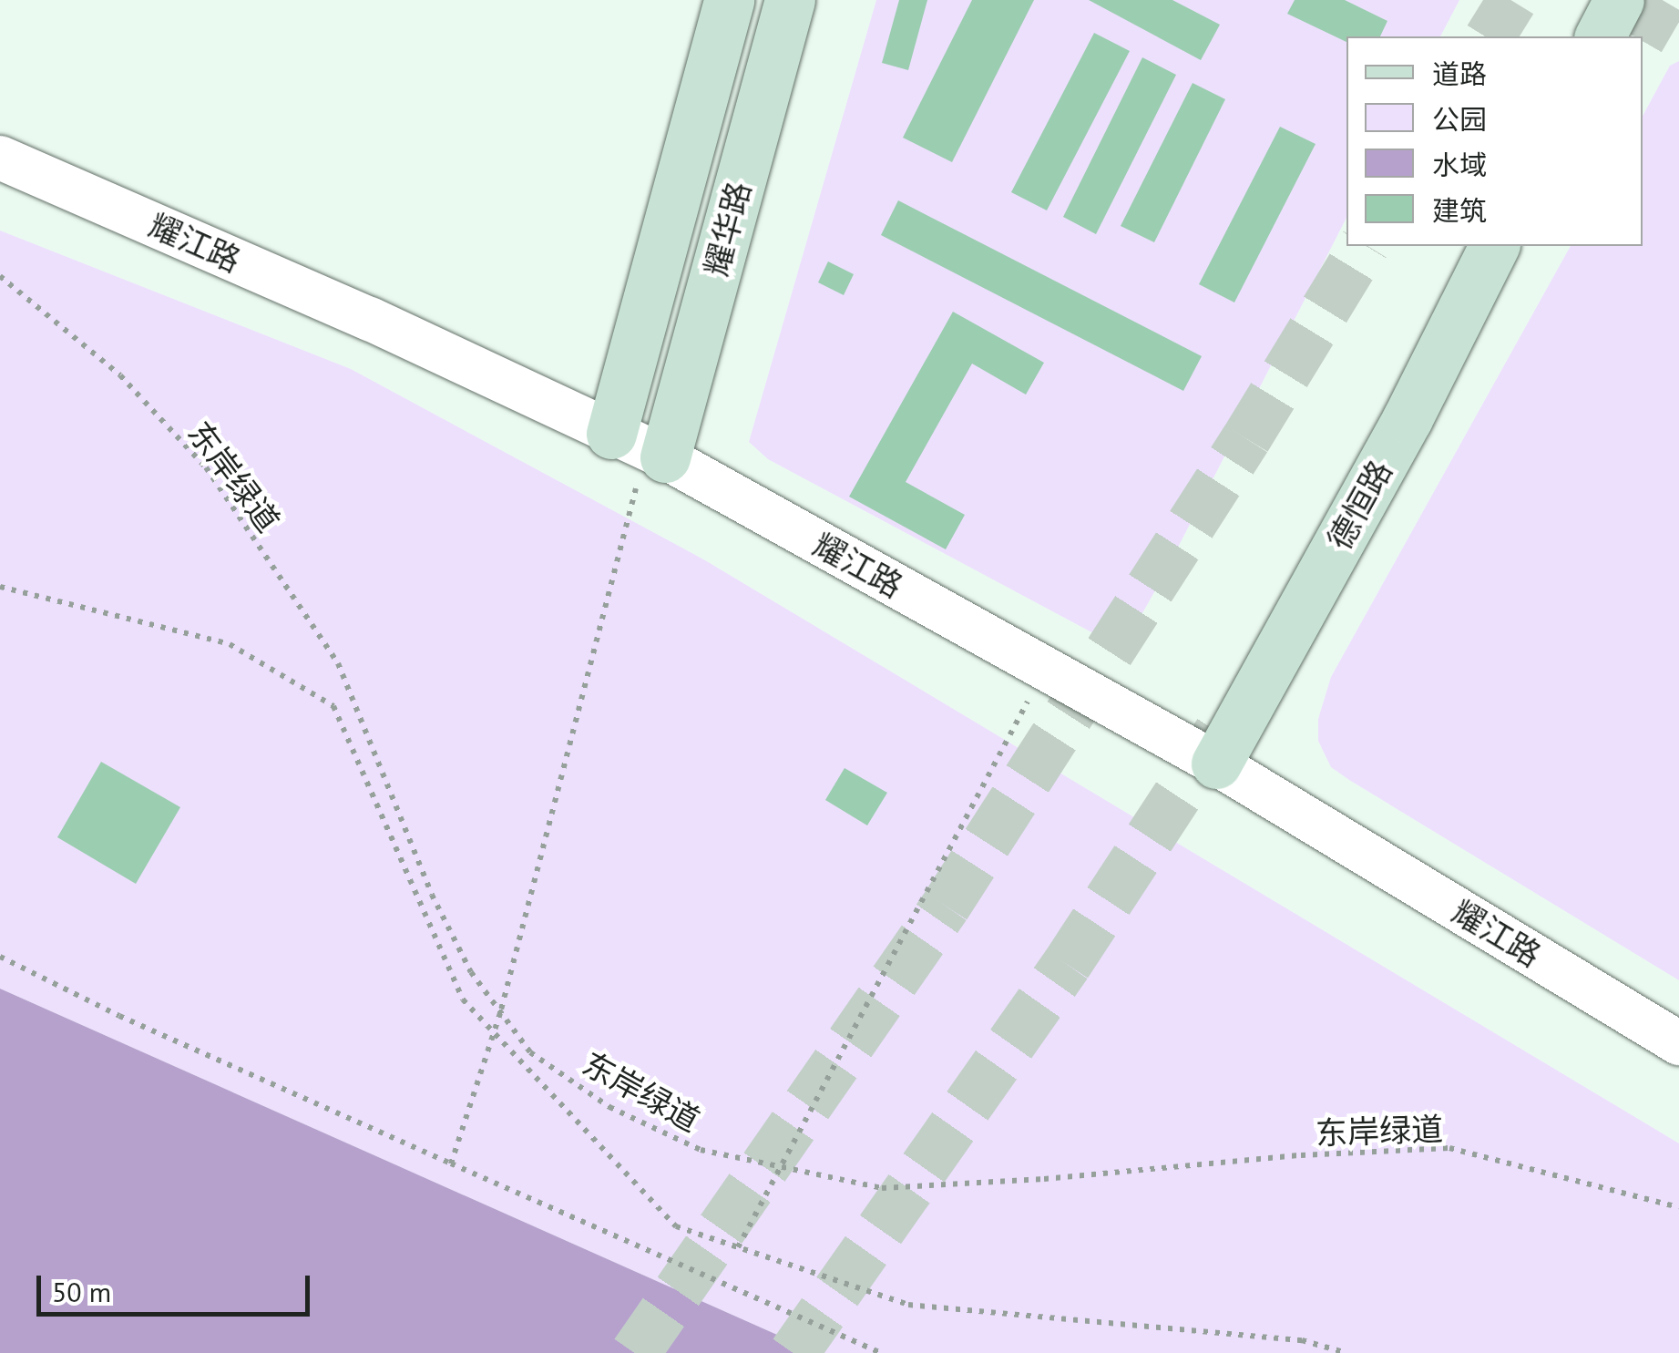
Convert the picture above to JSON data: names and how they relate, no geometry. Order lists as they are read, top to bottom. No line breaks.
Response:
{"streets":{"main road":["耀华路","德恒路"],"street":["耀江路"],"path":["东岸绿道"]},"crossings":[["耀华路","耀江路"],["耀江路","德恒路"]],"legend":["道路","公园","水域","建筑"],"scale_bar":"50 m"}
